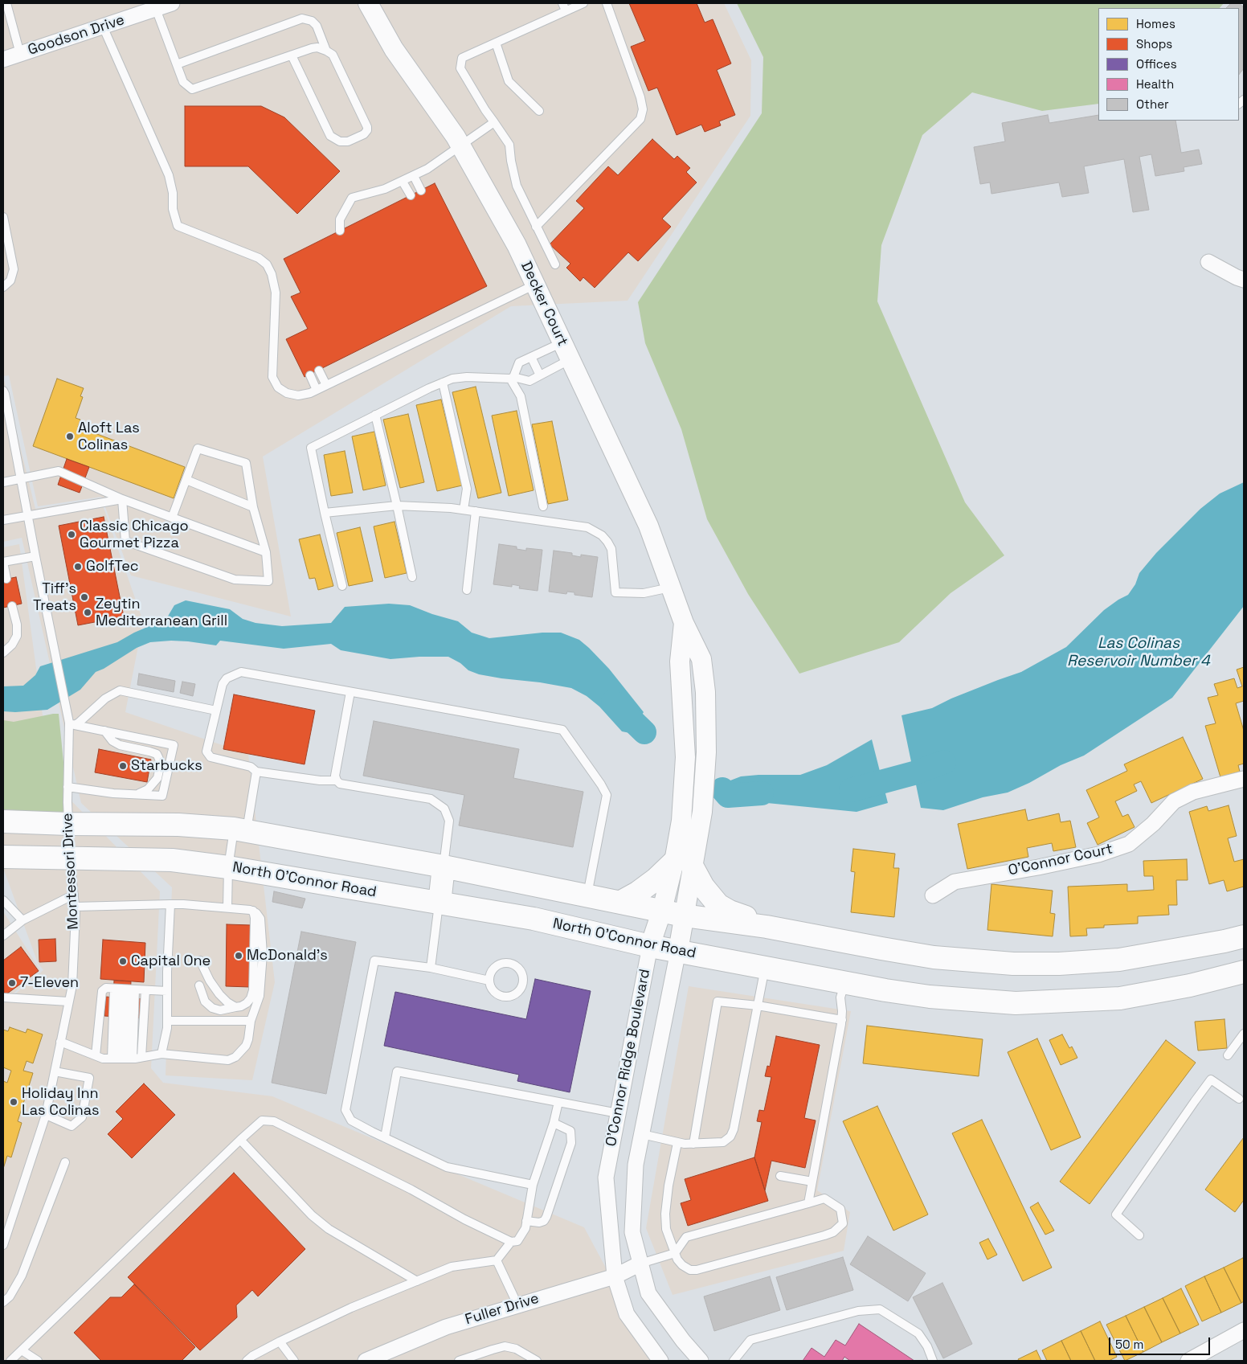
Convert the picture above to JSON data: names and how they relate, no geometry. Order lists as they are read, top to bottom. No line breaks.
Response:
{"streets":{"main road":["North O'Connor Road"],"street":["Goodson Drive","Decker Court","O'Connor Court","O'Connor Ridge Boulevard","Fuller Drive"],"lane":["Montessori Drive"]},"crossings":[["Decker Court","O'Connor Ridge Boulevard"],["Montessori Drive","North O'Connor Road"],["North O'Connor Road","O'Connor Ridge Boulevard"],["O'Connor Ridge Boulevard","Fuller Drive"]],"water":["Las Colinas Reservoir Number 4"],"places":["Aloft Las Colinas","Classic Chicago Gourmet Pizza","GolfTec","Tiff's Treats","Zeytin Mediterranean Grill","Starbucks","McDonald's","Capital One","7-Eleven","Holiday Inn Las Colinas"],"legend":["Homes","Shops","Offices","Health","Other"],"scale_bar":"50 m"}
